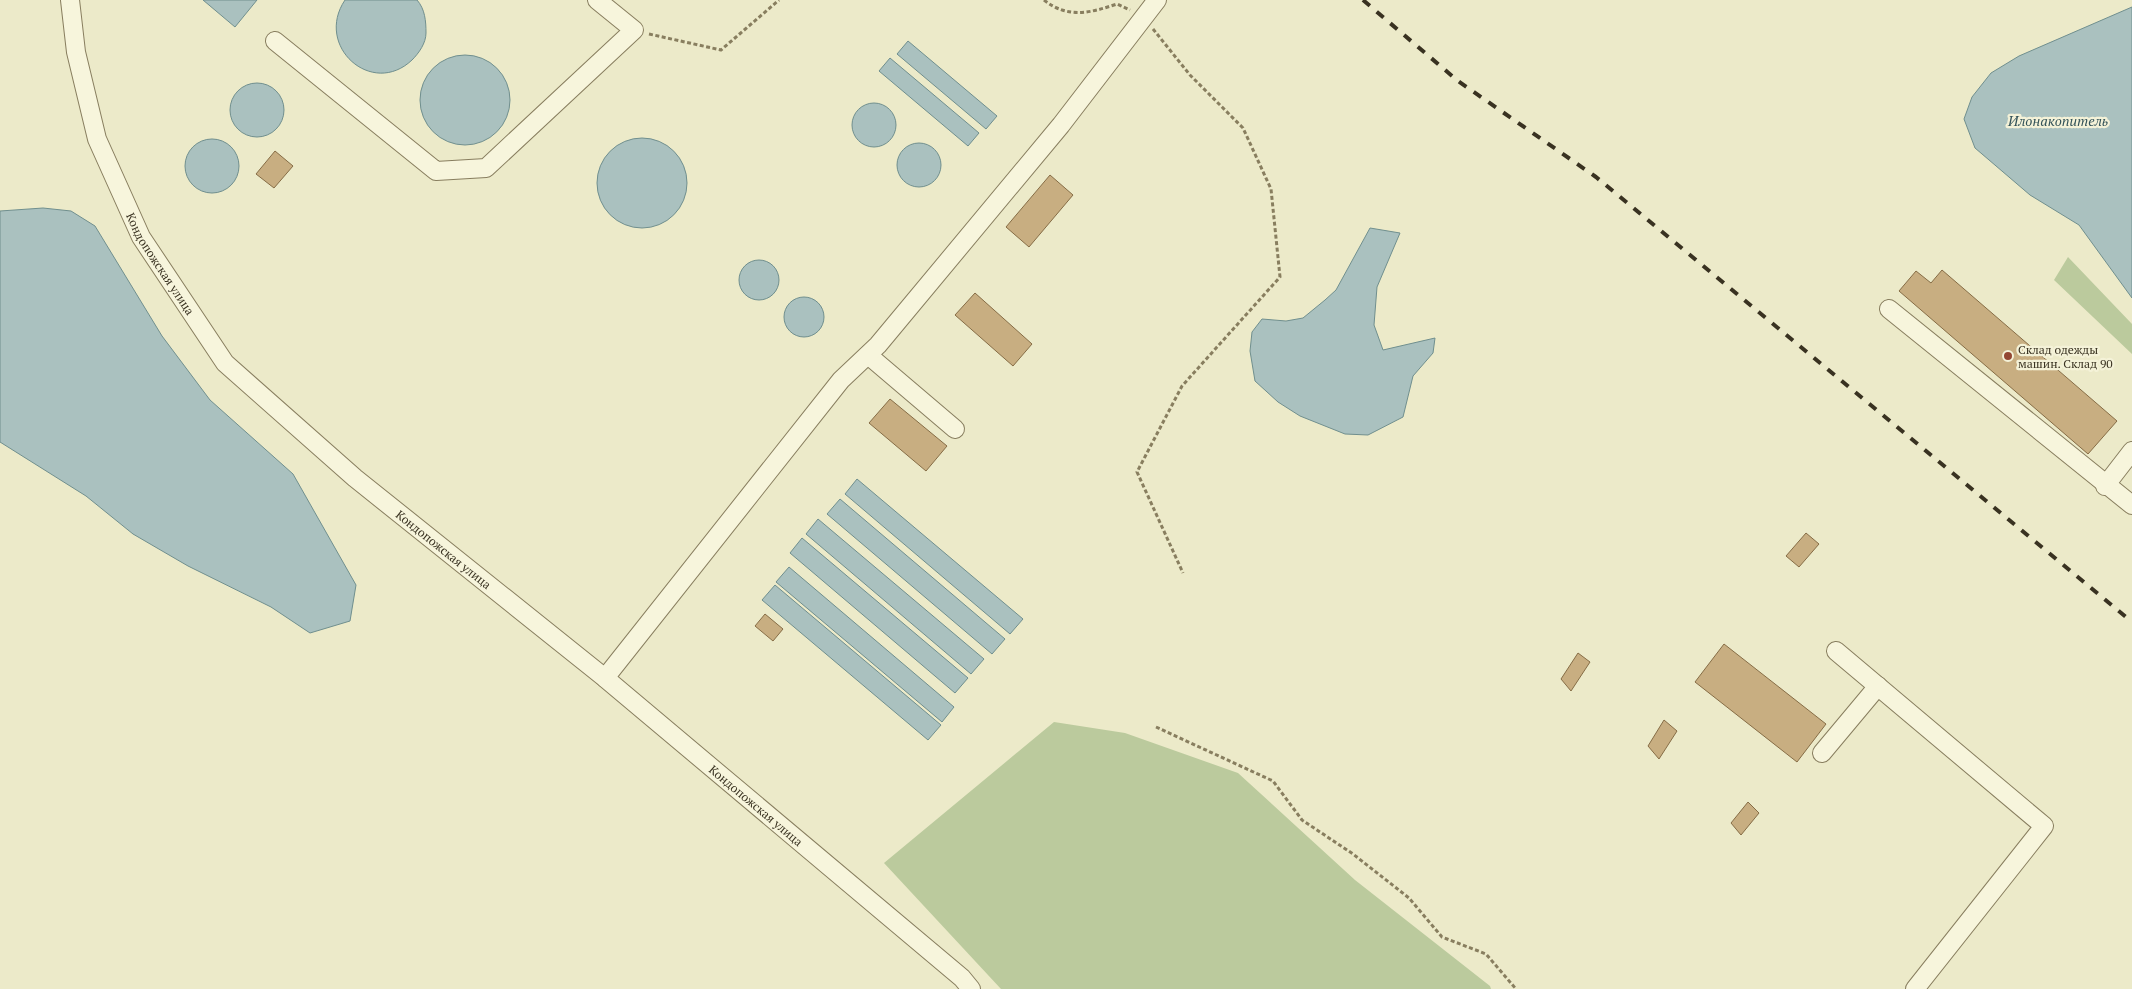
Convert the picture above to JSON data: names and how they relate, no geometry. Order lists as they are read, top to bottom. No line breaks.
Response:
{"streets":{"street":["Кондопожская улица"]},"water":["Илонакопитель"],"places":["Склад одежды машин. Склад 90"]}
